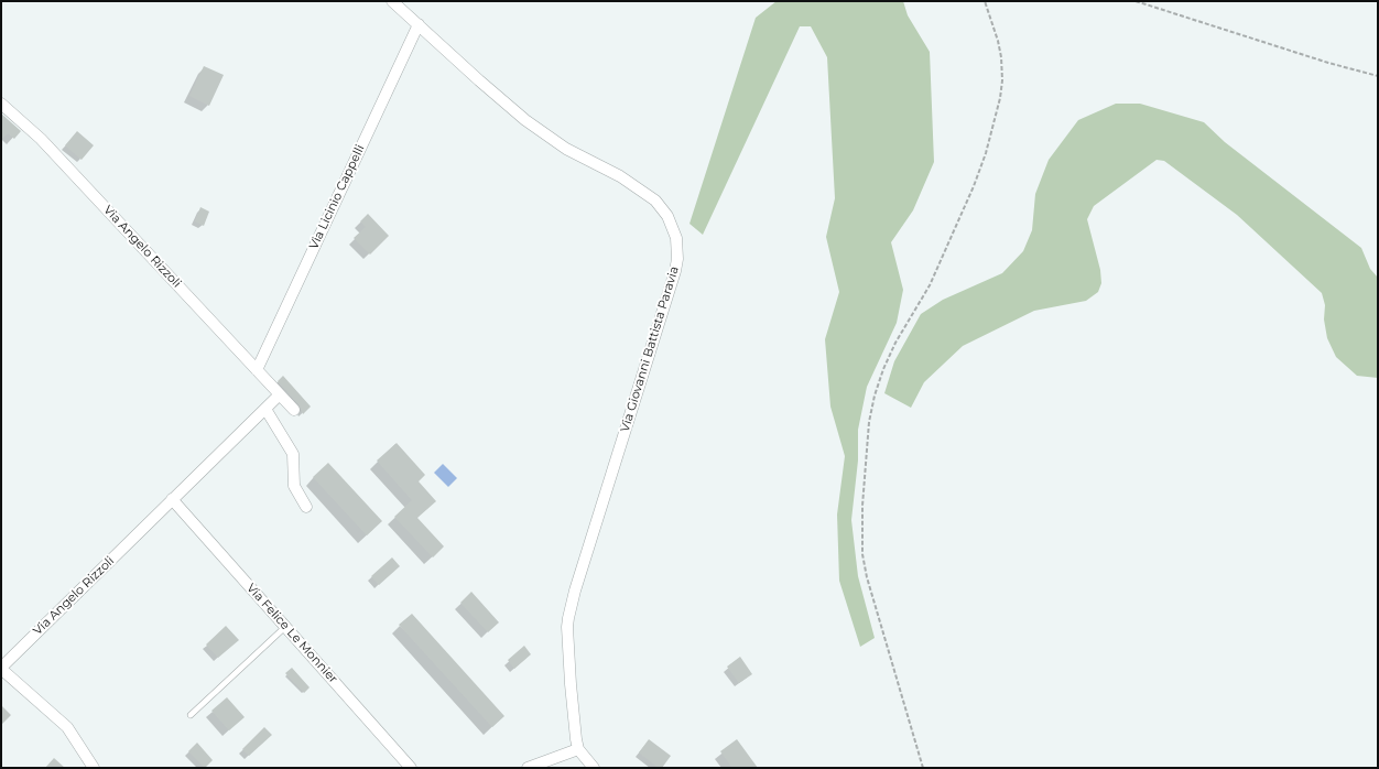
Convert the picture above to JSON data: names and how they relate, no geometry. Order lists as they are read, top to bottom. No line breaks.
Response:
{"streets":{"street":["Via Licinio Cappelli","Via Angelo Rizzoli","Via Giovanni Battista Paravia","Via Felice Le Monnier"]},"crossings":[["Via Licinio Cappelli","Via Angelo Rizzoli"],["Via Licinio Cappelli","Via Giovanni Battista Paravia"],["Via Angelo Rizzoli","Via Felice Le Monnier"]]}
